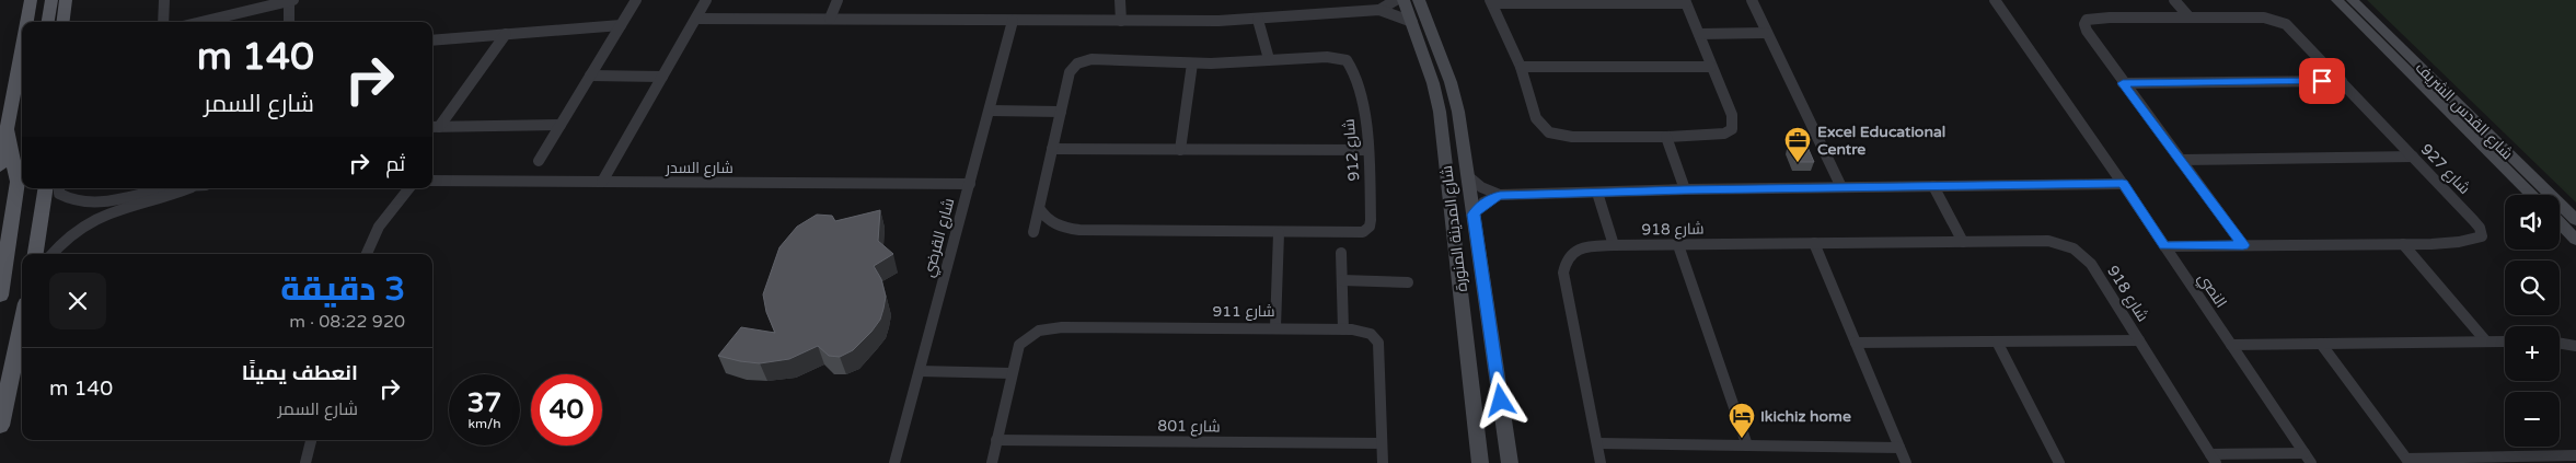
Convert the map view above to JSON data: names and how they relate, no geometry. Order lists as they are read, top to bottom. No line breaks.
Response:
{"streets":{"street":["شارع القدس الشريف","شارع 912","شارع السدر","شارع 927","شارع المدينة المنورة","شارع 918","شارع القرضي","النصي","شارع 911","شارع 801"]},"crossings":[["شارع السدر","شارع القرضي"],["شارع 927","النصي"],["شارع 918","النصي"],["شارع 911","شارع 801"]],"places":{"office":["Excel Educational Centre"],"hotel":["Ikichiz home"]},"page":{"turn":["140 m","شارع السمر"],"then":"ثم","map_buttons":["+","−"],"heading":["3 دقيقة","920 m · 08:22"],"list":[{"name":"انعطف يمينًا","note":"شارع السمر","value":"140 m"}],"speed":"37 km/h","limit":"40"}}
